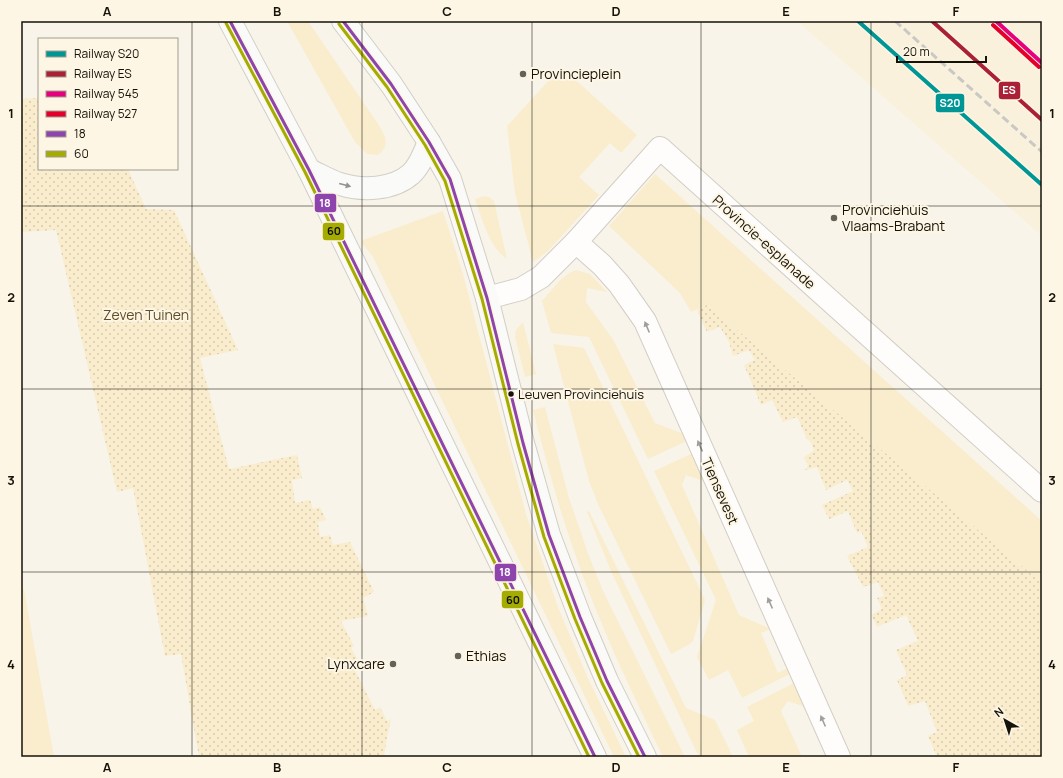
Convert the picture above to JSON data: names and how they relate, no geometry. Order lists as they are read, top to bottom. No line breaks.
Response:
{"streets":{"street":["Provincie-esplanade","Tiensevest"]},"crossings":[["Provincie-esplanade","Tiensevest"]],"one_way":["Tiensevest"],"parks":["Zeven Tuinen"],"places":["Provincieplein","Provinciehuis Vlaams-Brabant","Leuven Provinciehuis","Ethias","Lynxcare"],"lines":["rail line S20","rail line ES","rail line 545","transit line 18","transit line 60","rail line 527"],"legend":["Railway S20","Railway ES","Railway 545","Railway 527","18","60"],"scale_bar":"20 m","north":"top left","grid":{"columns":["A","B","C","D","E","F"],"rows":["1","2","3","4"]}}
